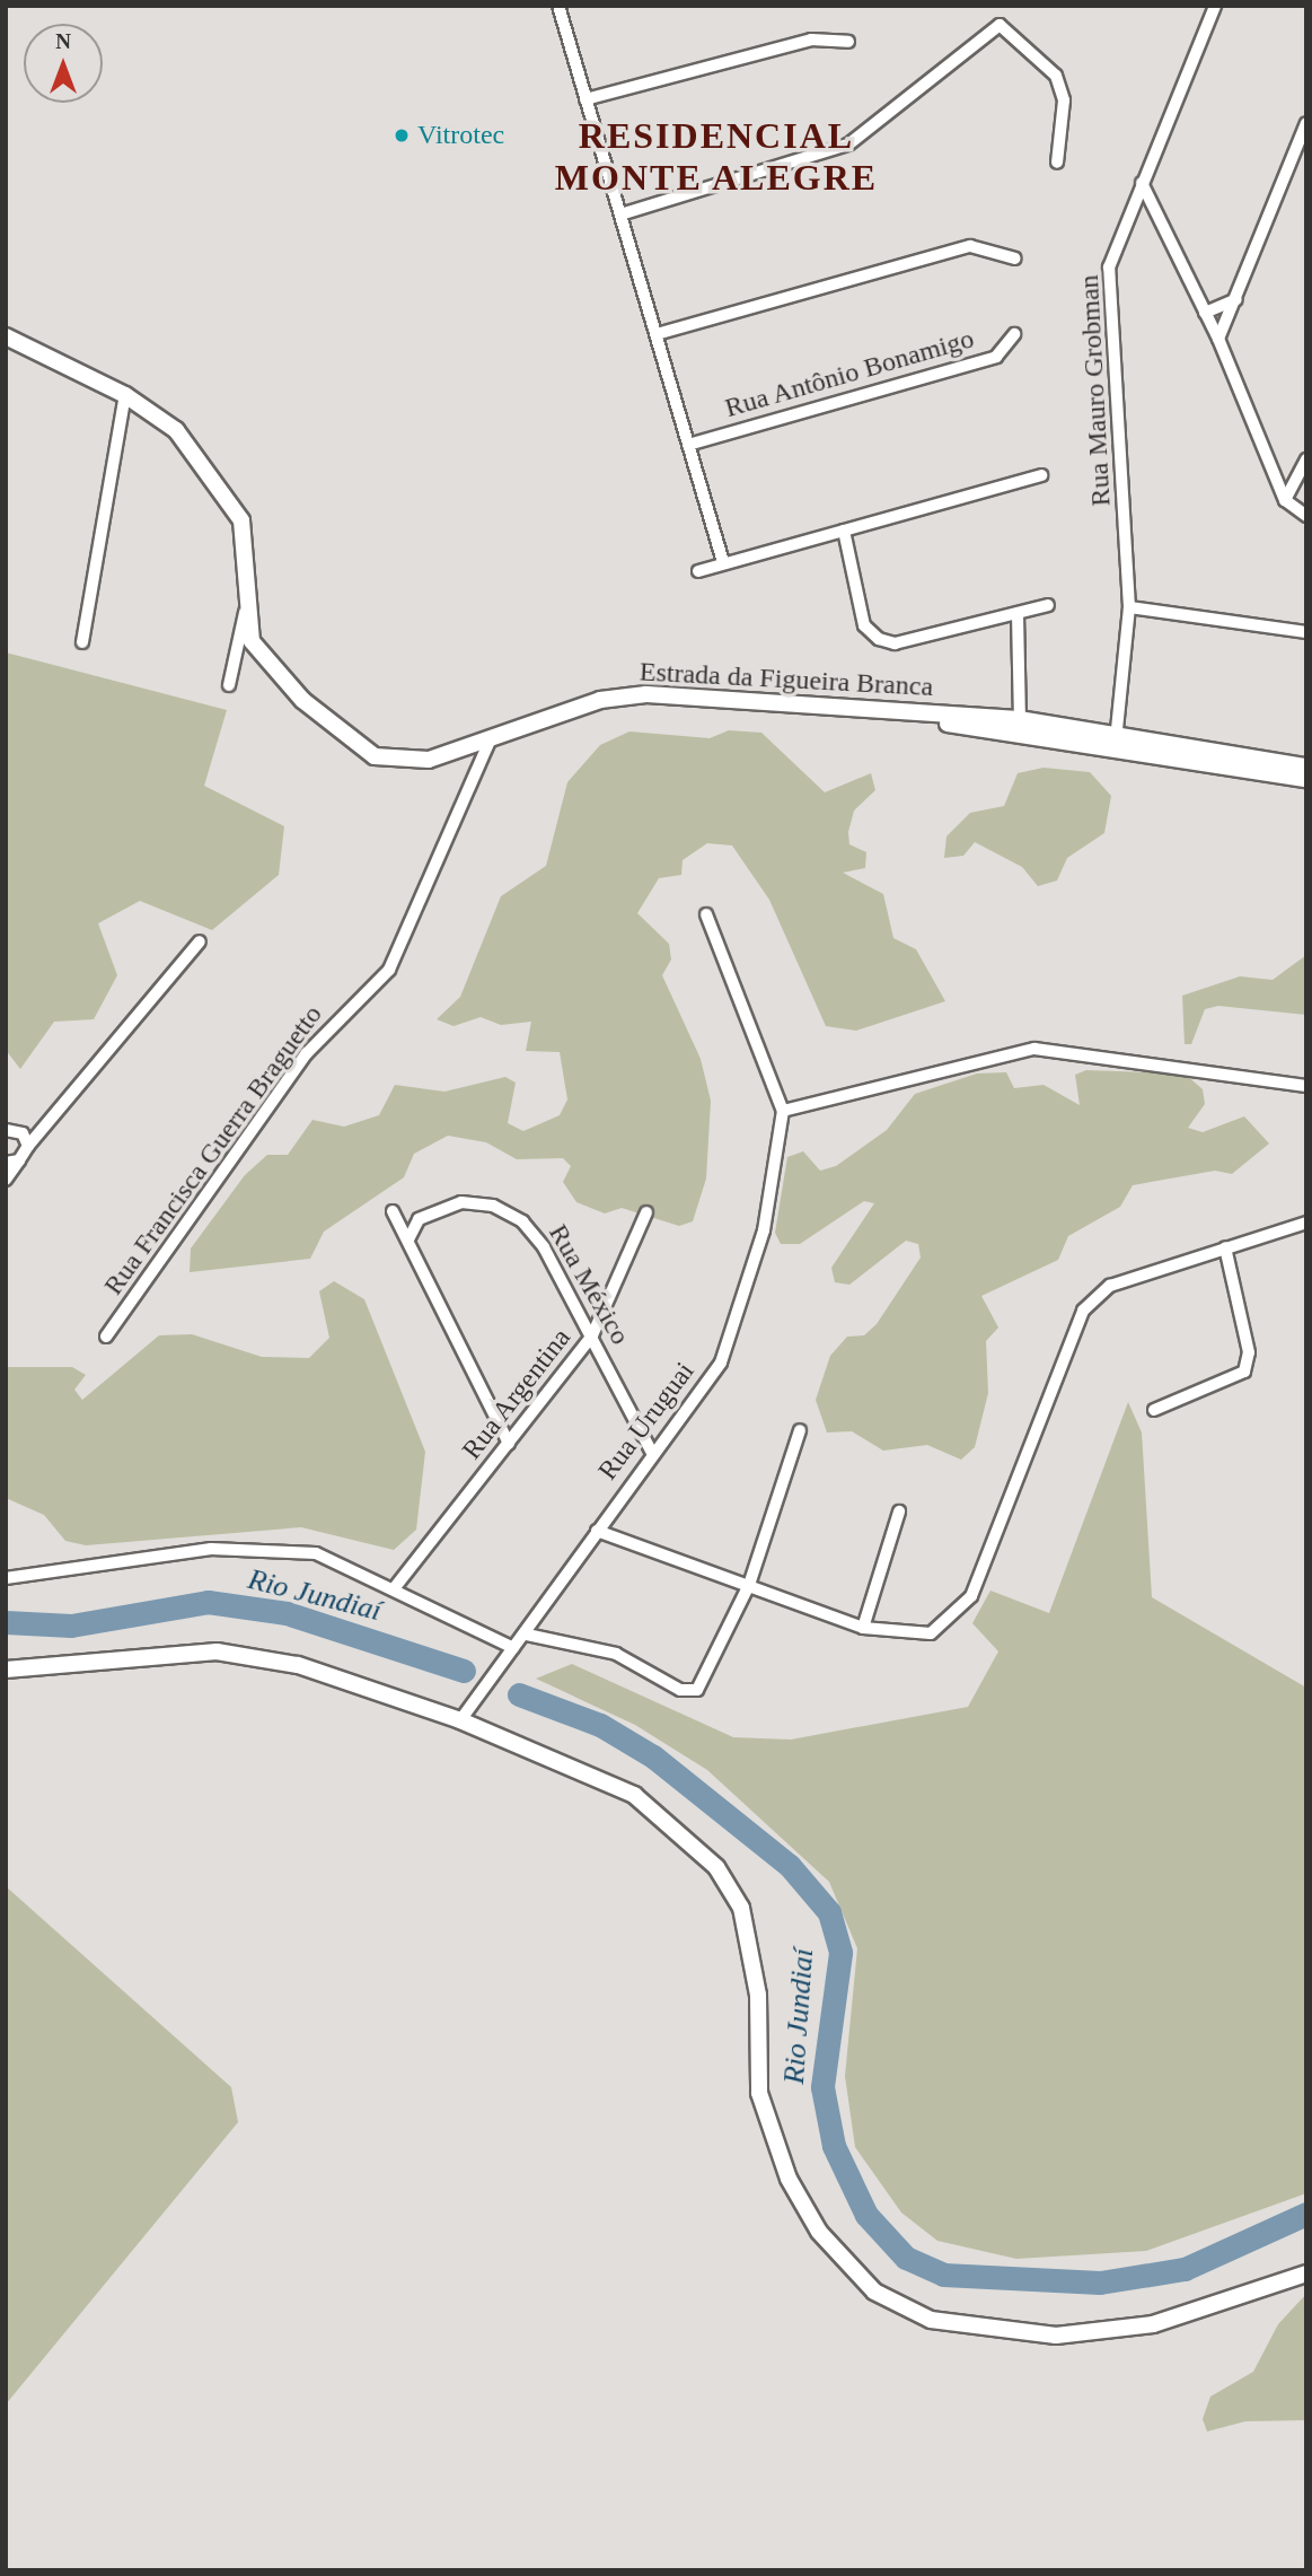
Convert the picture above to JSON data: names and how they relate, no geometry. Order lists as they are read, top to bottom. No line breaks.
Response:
{"streets":{"main road":["Estrada da Figueira Branca"],"street":["Rua Antônio Bonamigo","Rua Mauro Grobman","Rua Francisca Guerra Braguetto","Rua México","Rua Argentina","Rua Uruguai"]},"crossings":[["Rua Mauro Grobman","Estrada da Figueira Branca"],["Estrada da Figueira Branca","Rua Francisca Guerra Braguetto"],["Rua México","Rua Argentina"],["Rua México","Rua Uruguai"]],"districts":["RESIDENCIAL MONTE ALEGRE"],"water":["Rio Jundiaí"],"places":["Vitrotec"],"north":"top"}
